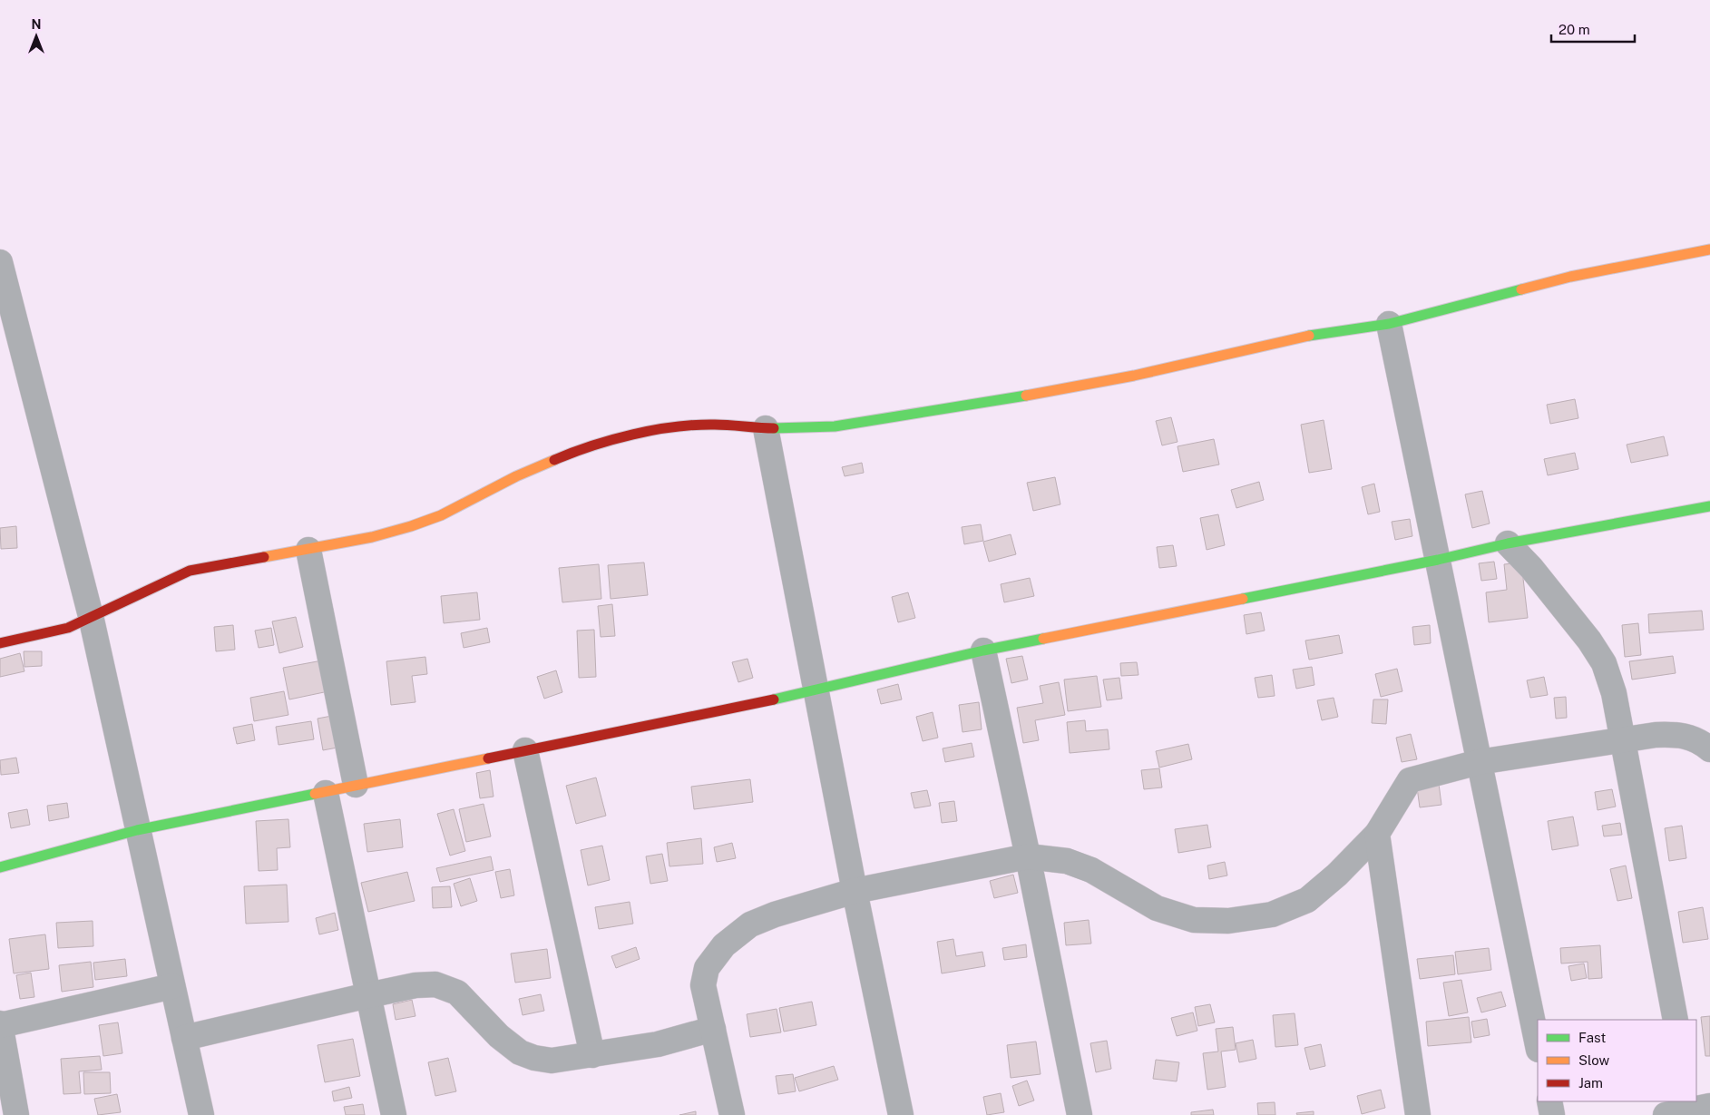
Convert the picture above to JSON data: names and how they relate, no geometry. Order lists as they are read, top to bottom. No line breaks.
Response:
{"legend":["Fast","Slow","Jam"],"scale_bar":"20 m","north":"top"}
